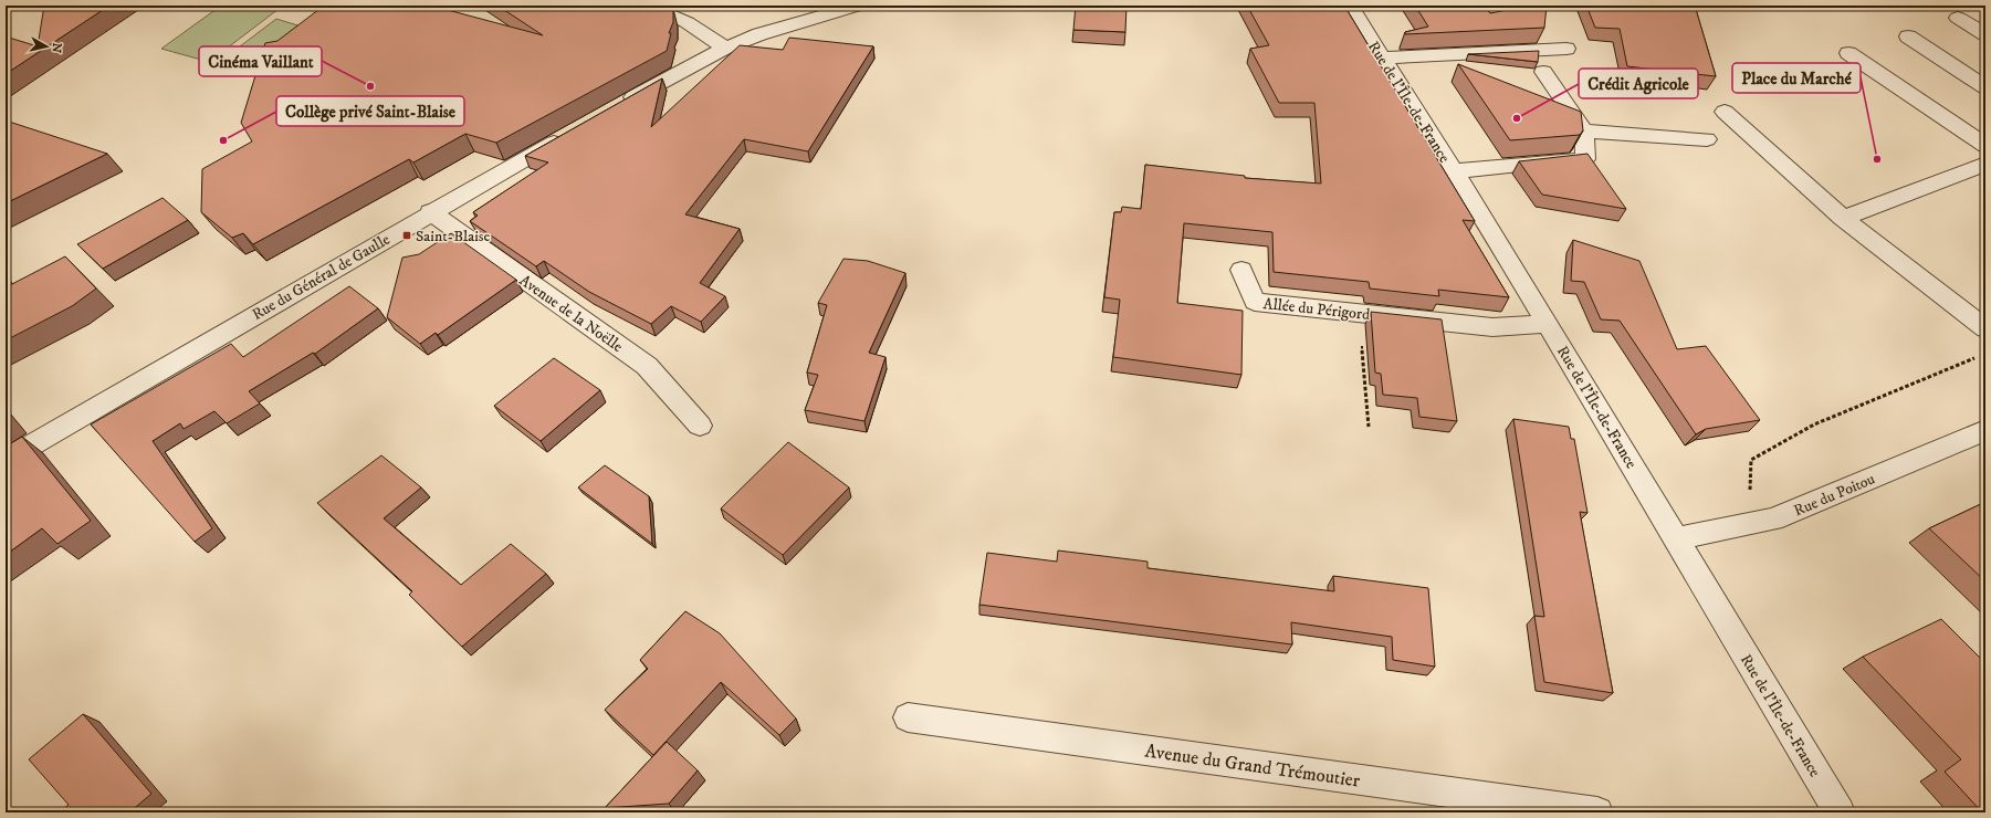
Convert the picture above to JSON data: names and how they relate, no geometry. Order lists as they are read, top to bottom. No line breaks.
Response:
{"streets":{"street":["Rue de l'Île-de-France","Rue du Général de Gaulle","Allée du Périgord","Avenue de la Noëlle","Rue du Poitou","Avenue du Grand Trémoutier"]},"crossings":[["Rue de l'Île-de-France","Allée du Périgord"],["Rue de l'Île-de-France","Rue du Poitou"],["Rue du Général de Gaulle","Avenue de la Noëlle"]],"places":{"other":["Cinéma Vaillant","Crédit Agricole","Collège privé Saint-Blaise","Place du Marché"],"transit":["Saint-Blaise"]},"north":"right"}
